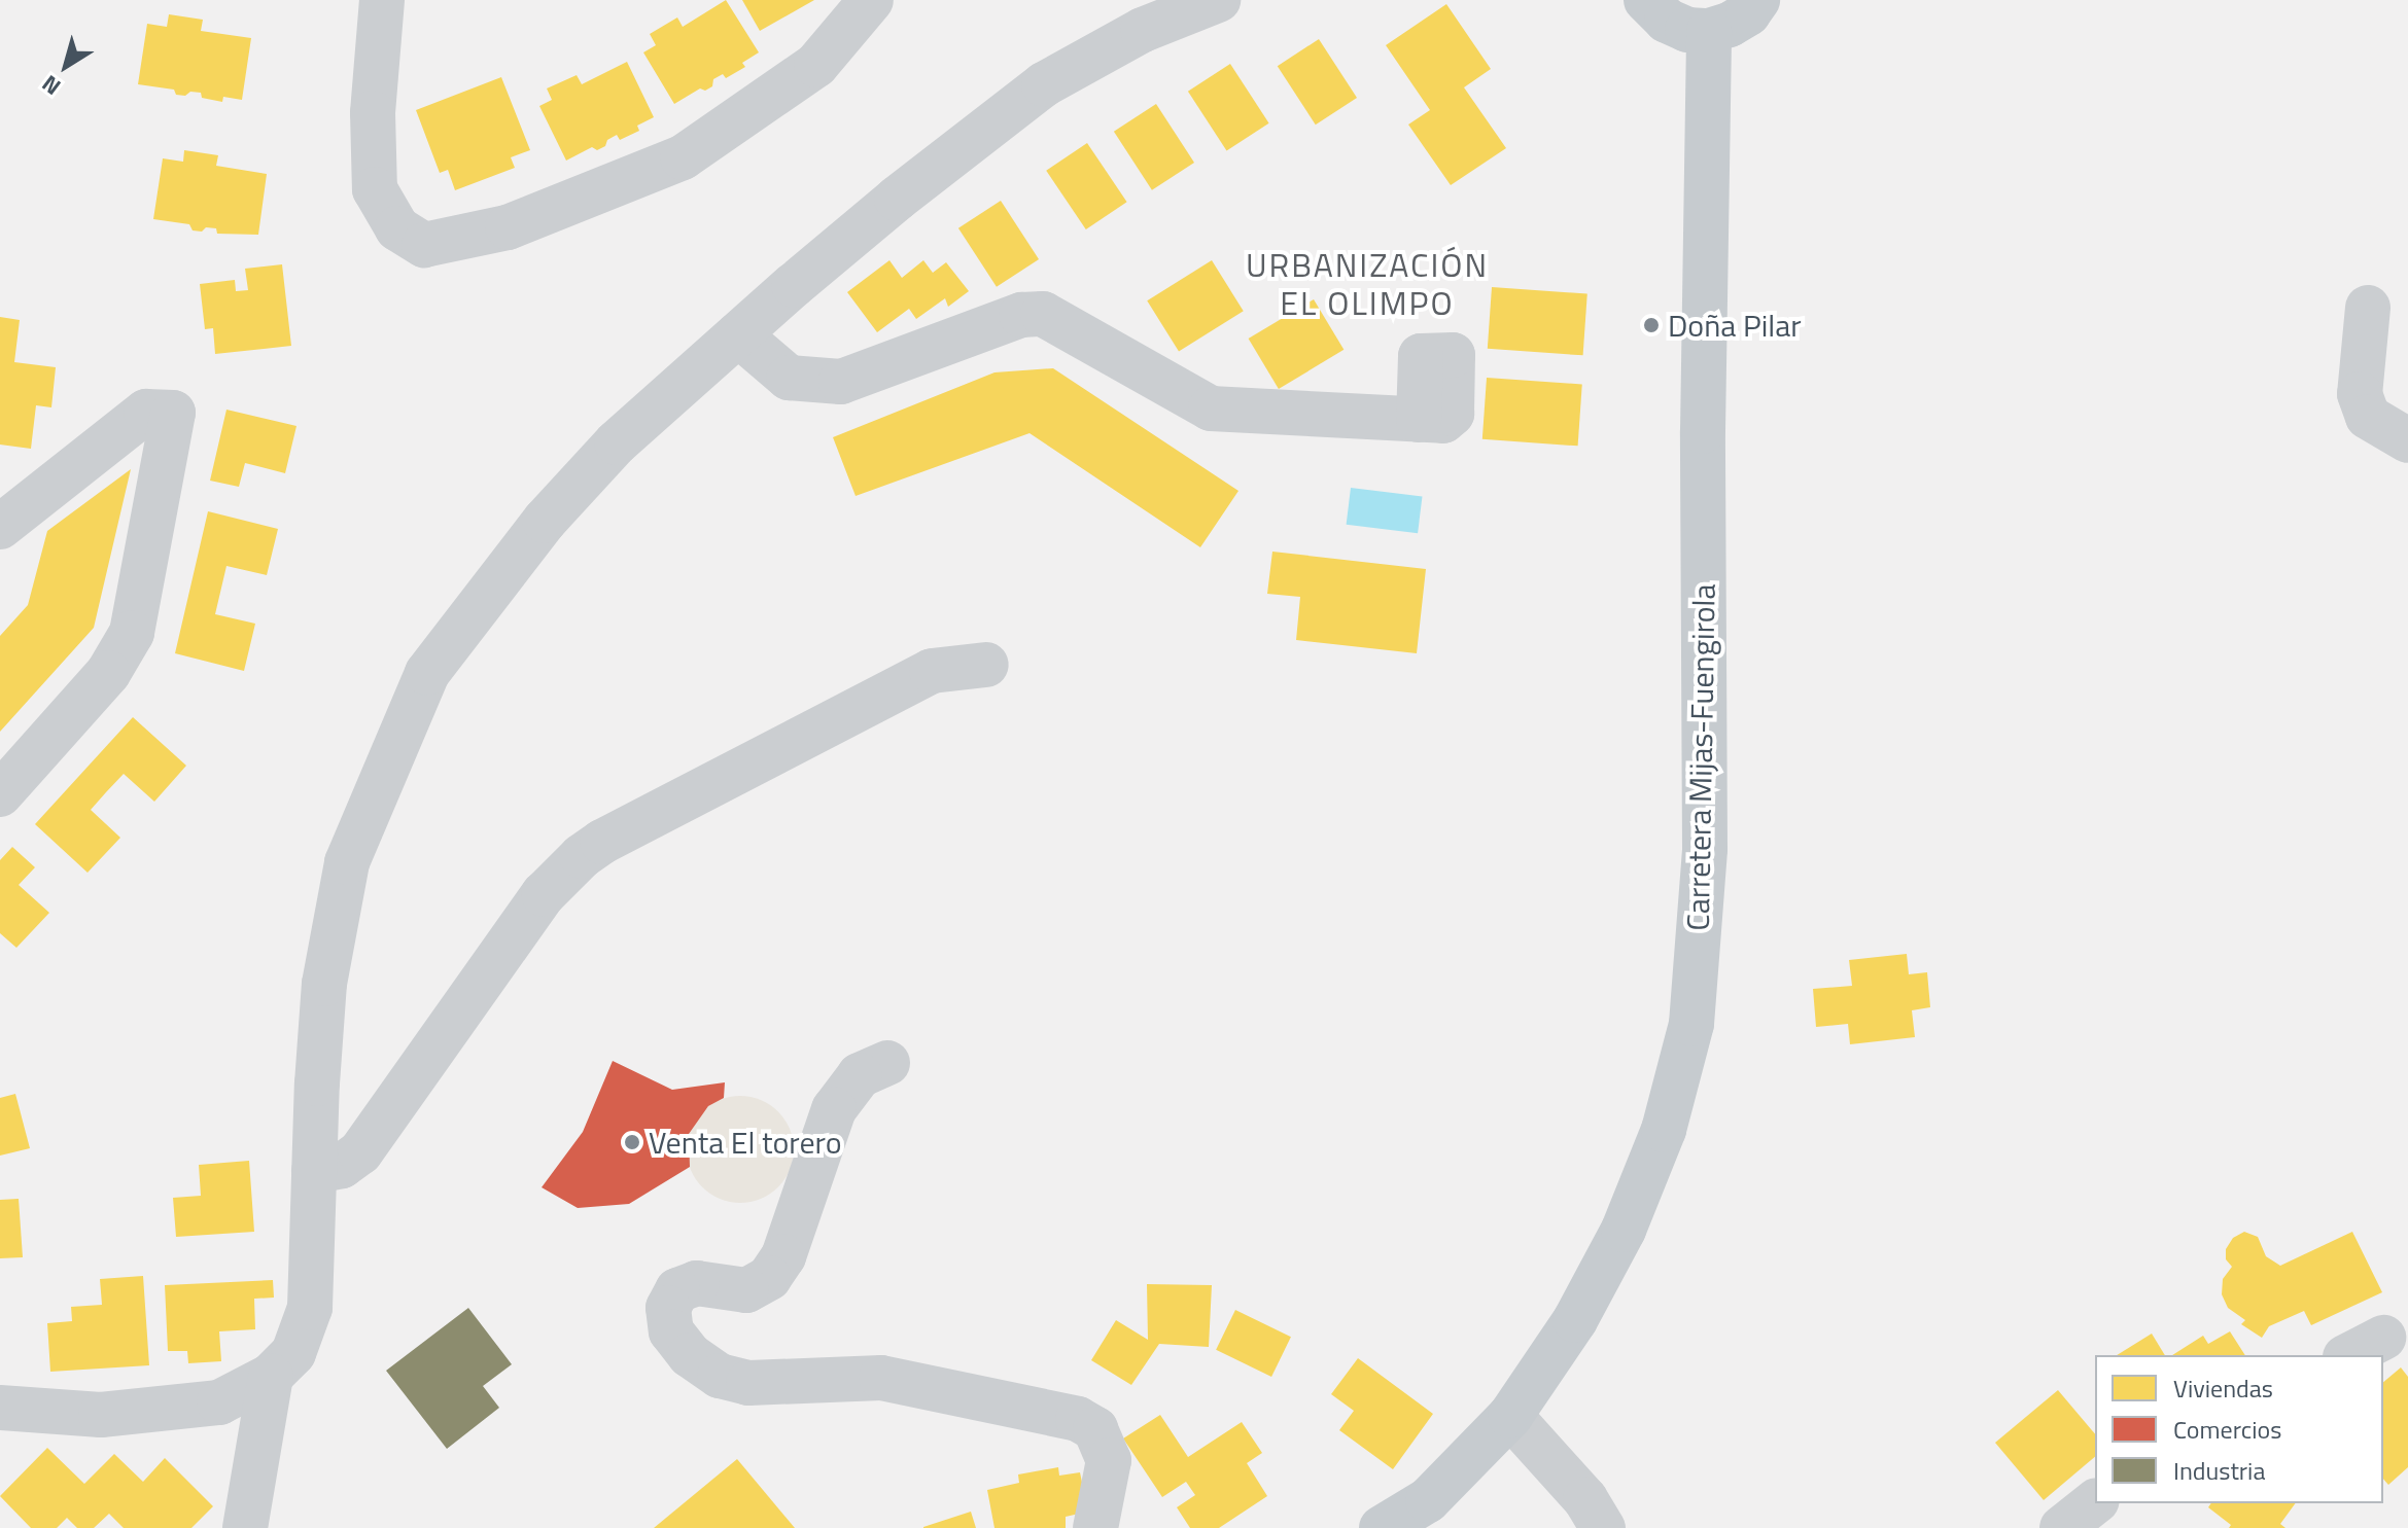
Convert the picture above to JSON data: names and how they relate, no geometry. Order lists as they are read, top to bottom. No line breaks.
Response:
{"streets":{"main road":["Carretera Mijas-Fuengirola"]},"districts":["URBANIZACIÓN EL OLIMPO"],"places":["Doña Pilar","Venta El torero"],"legend":["Viviendas","Comercios","Industria"],"north":"bottom left"}
